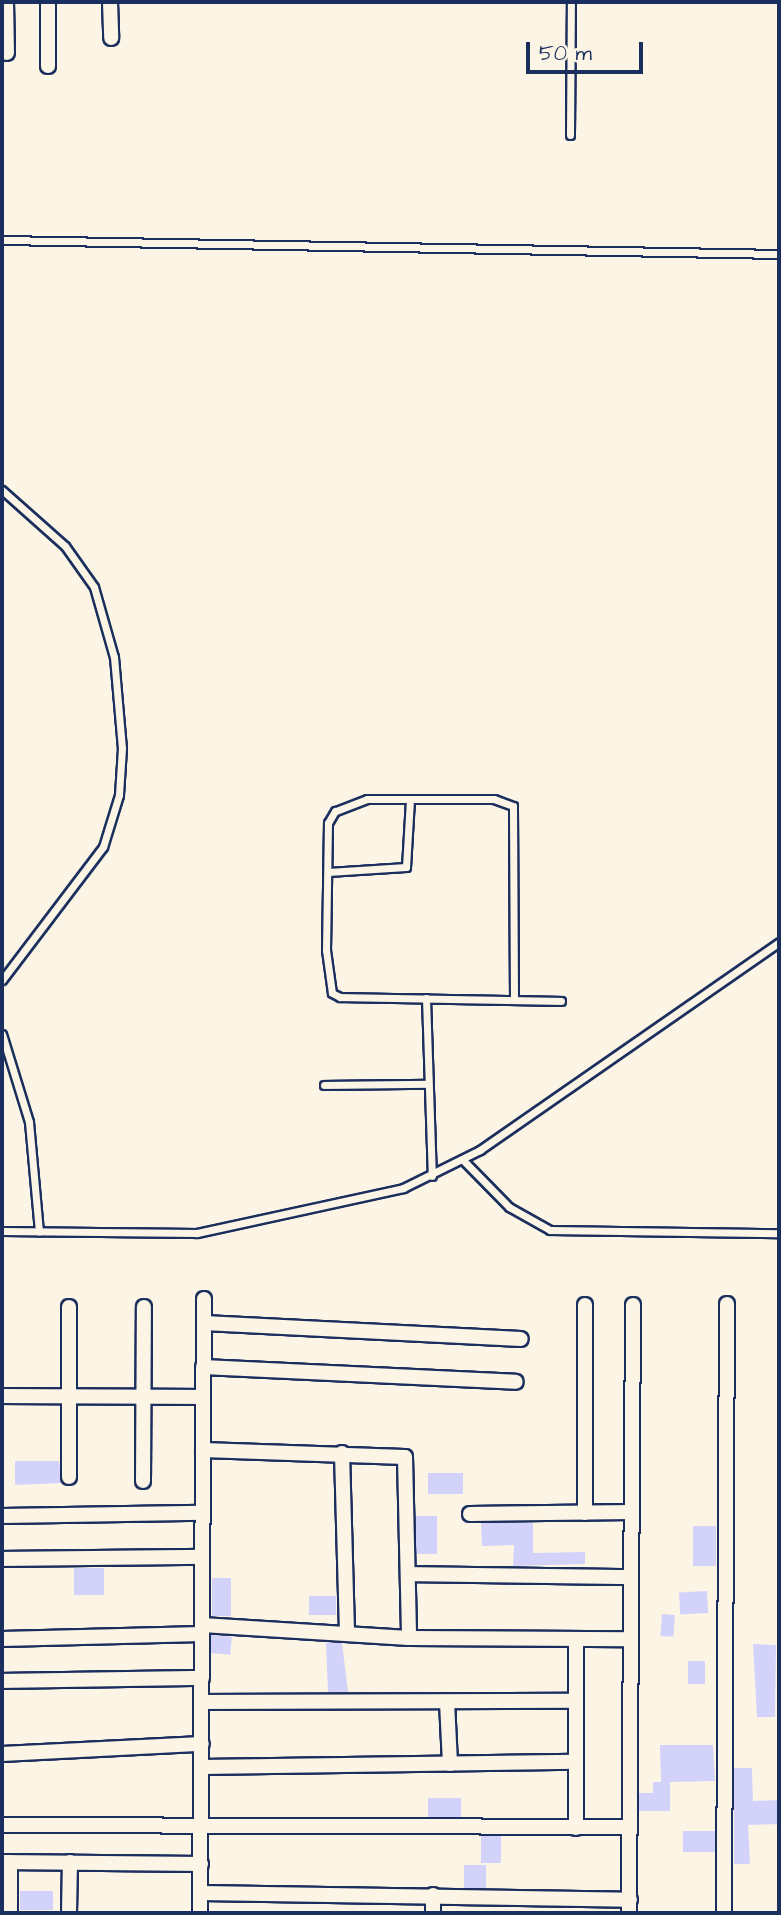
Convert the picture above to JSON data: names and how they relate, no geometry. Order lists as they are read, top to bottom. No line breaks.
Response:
{"scale_bar":"50 m"}
